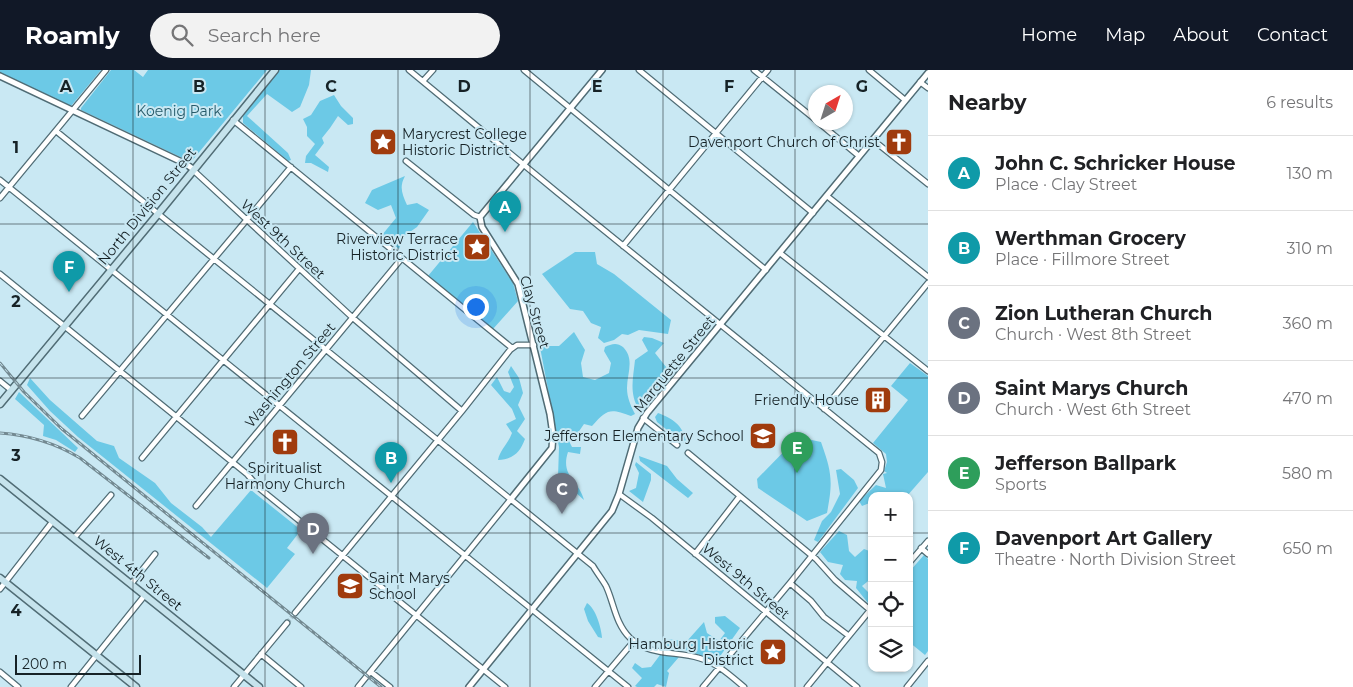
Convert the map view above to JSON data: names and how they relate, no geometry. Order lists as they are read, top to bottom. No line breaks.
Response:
{"streets":{"main road":["North Division Street","West 4th Street"],"street":["West 9th Street","Clay Street","Marquette Street","Washington Street"]},"crossings":[["North Division Street","West 9th Street"],["West 9th Street","Marquette Street"],["West 9th Street","Washington Street"]],"parks":["Koenig Park"],"places":{"place":["Marycrest College Historic District","Riverview Terrace Historic District","Hamburg Historic District"],"church":["Davenport Church of Christ","Spiritualist Harmony Church"],"building":["Friendly House"],"school or university":["Jefferson Elementary School","Saint Marys School"]},"scale_bar":"200 m","north":"top right","page":{"header":"Roamly","search":"Search here","nav":["Home","Map","About","Contact"],"heading":["Nearby","6 results"],"list":[{"mark":"A","name":"John C. Schricker House","note":"Place · Clay Street","value":"130 m"},{"mark":"B","name":"Werthman Grocery","note":"Place · Fillmore Street","value":"310 m"},{"mark":"C","name":"Zion Lutheran Church","note":"Church · West 8th Street","value":"360 m"},{"mark":"D","name":"Saint Marys Church","note":"Church · West 6th Street","value":"470 m"},{"mark":"E","name":"Jefferson Ballpark","note":"Sports","value":"580 m"},{"mark":"F","name":"Davenport Art Gallery","note":"Theatre · North Division Street","value":"650 m"}],"pins":["A","F","E","B","C","D"],"map_buttons":["+","−"],"scale":"200 m"},"grid":{"columns":["A","B","C","D","E","F","G"],"rows":["1","2","3","4"]}}
